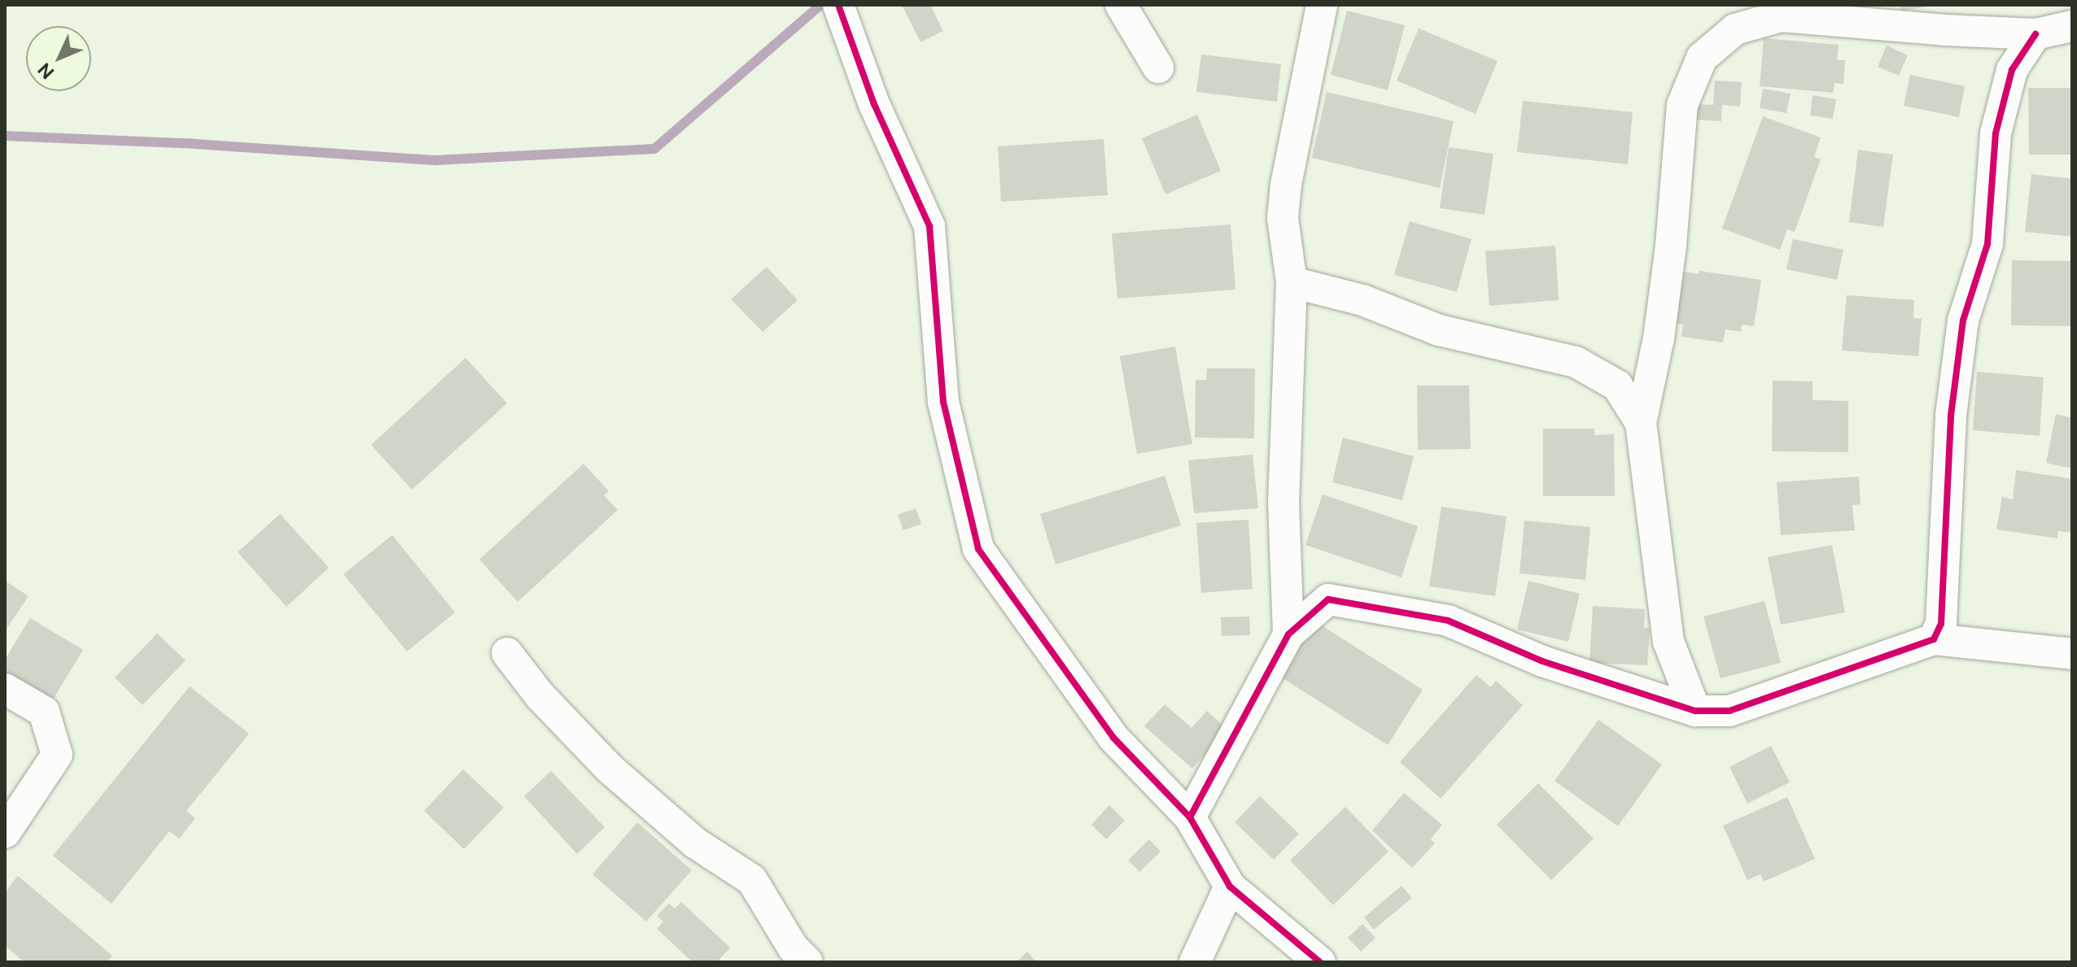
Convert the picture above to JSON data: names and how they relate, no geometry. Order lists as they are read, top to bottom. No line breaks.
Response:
{"north":"bottom left"}
